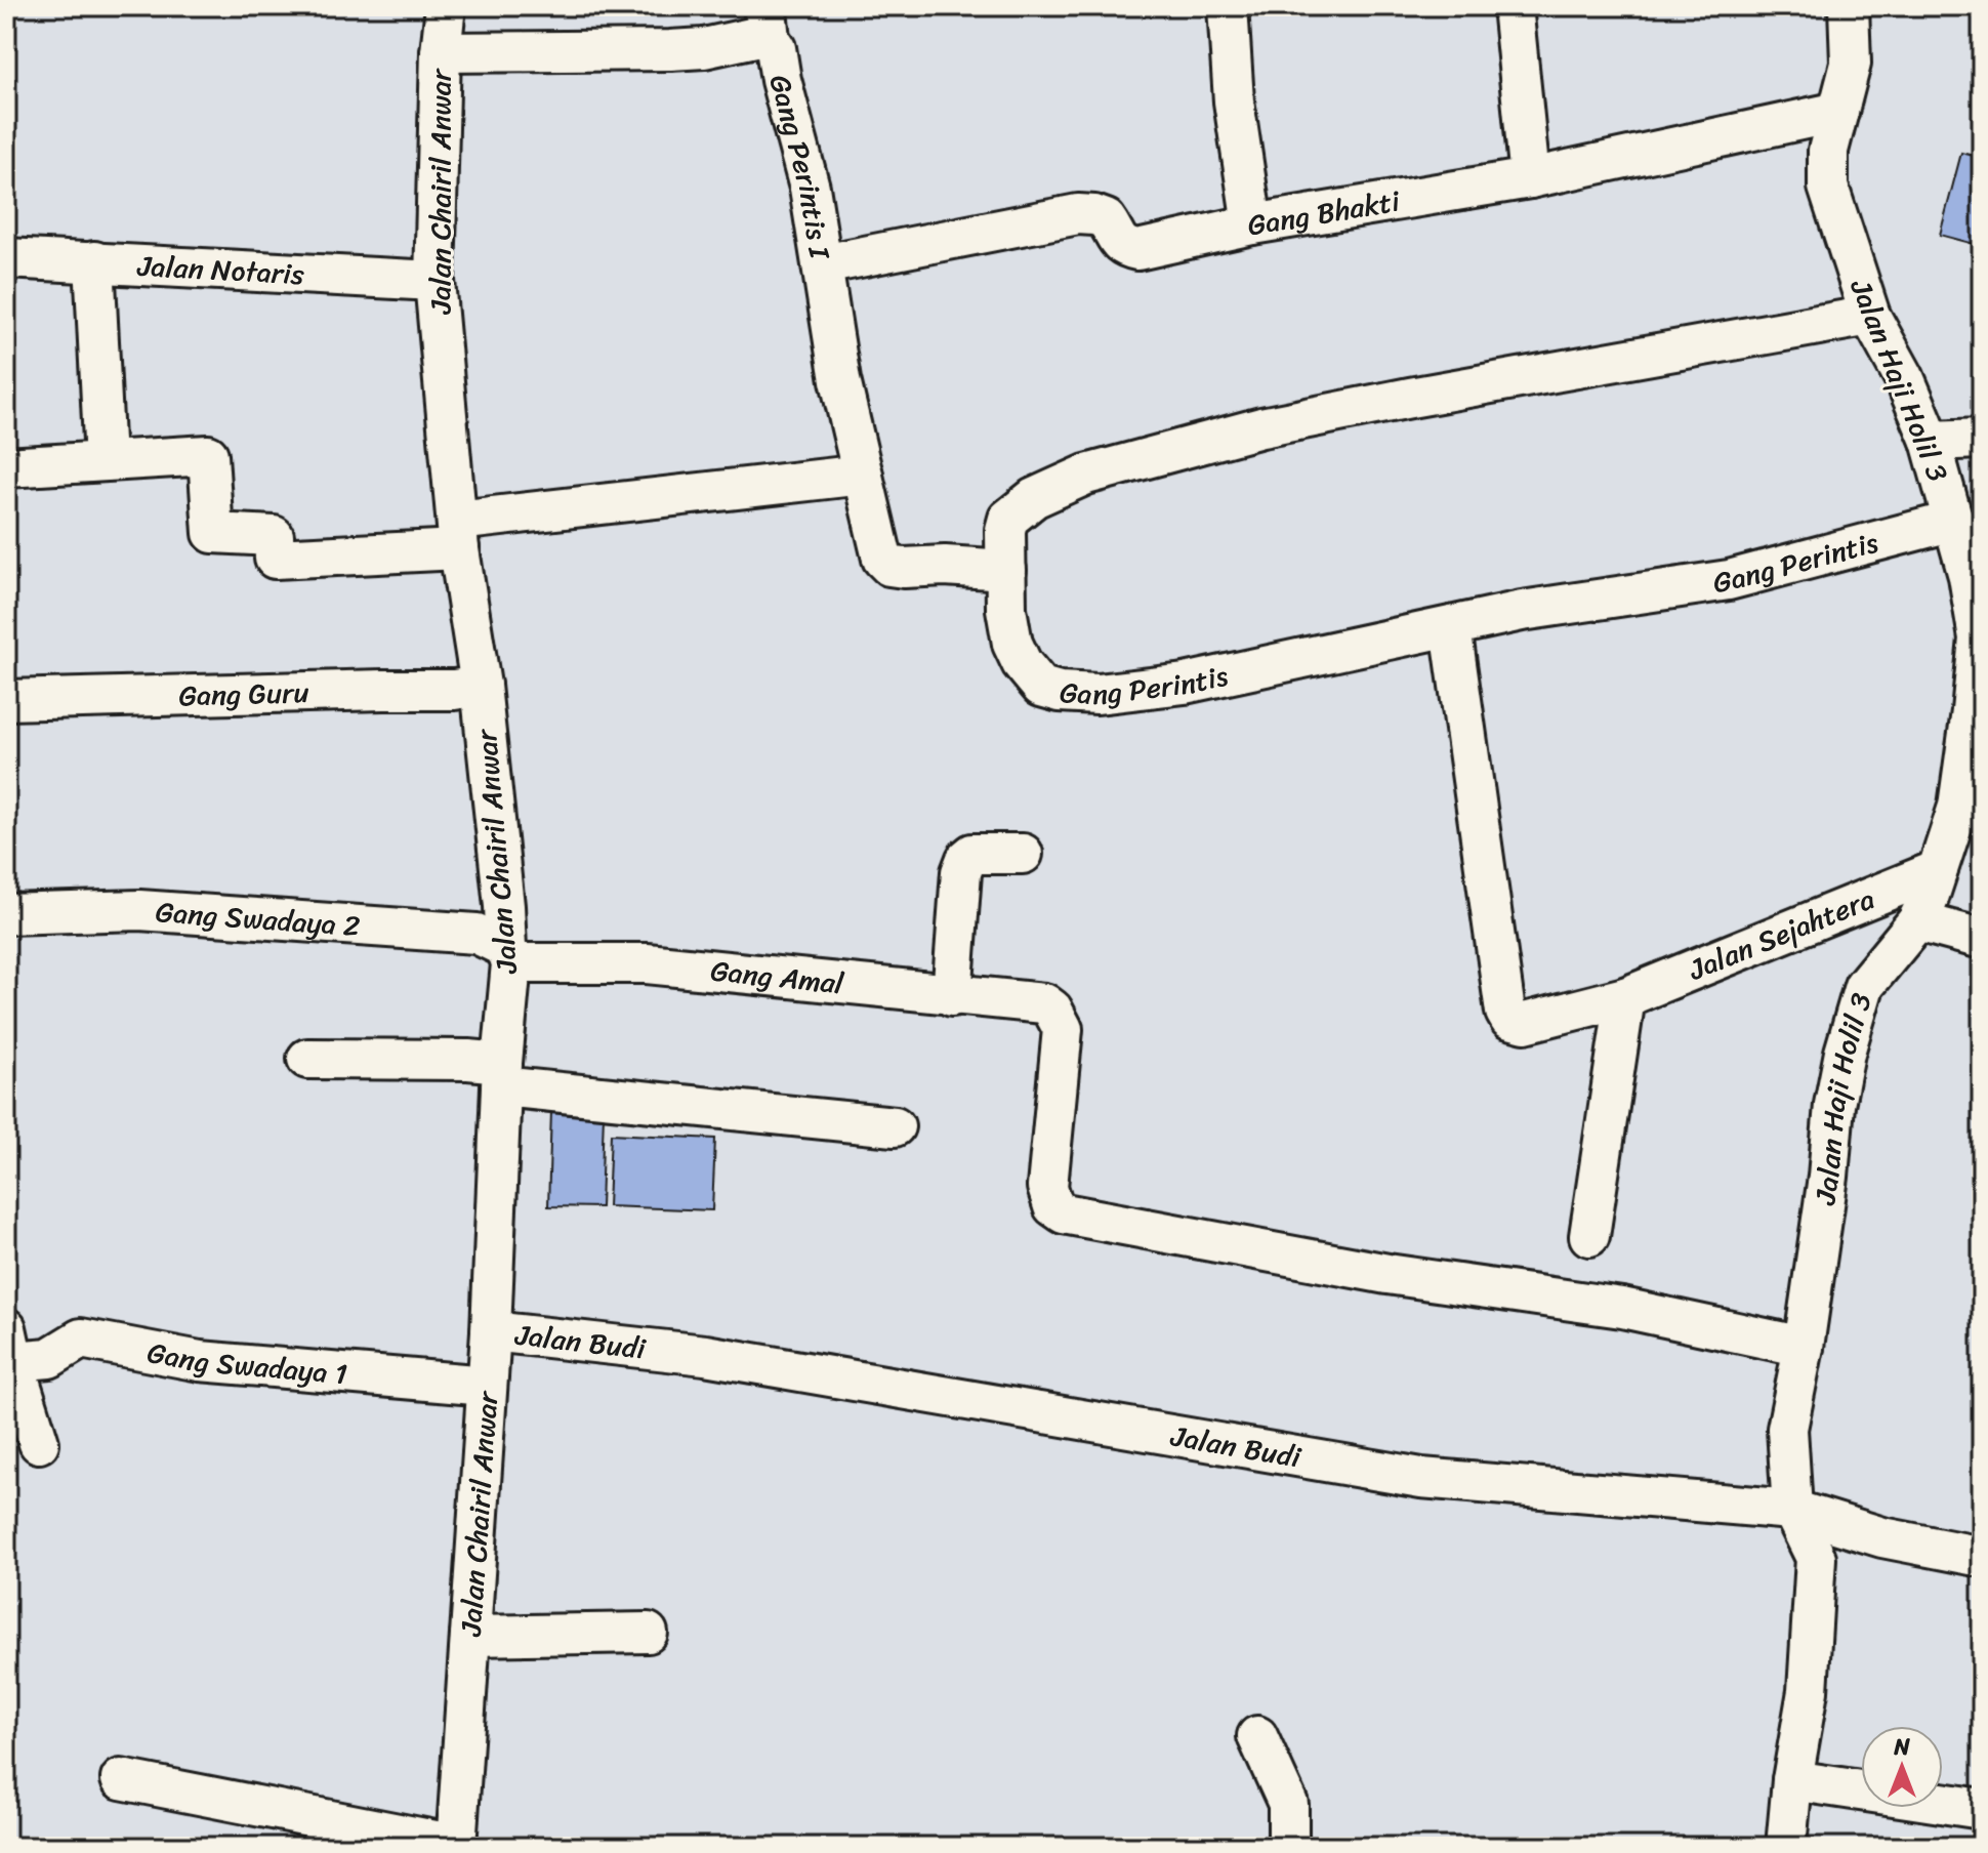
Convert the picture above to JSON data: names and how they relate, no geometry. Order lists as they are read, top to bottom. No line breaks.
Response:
{"streets":{"street":["Gang Perintis I","Jalan Chairil Anwar","Gang Bhakti","Jalan Notaris","Jalan Haji Holil 3","Gang Perintis","Gang Guru","Gang Swadaya 2","Jalan Sejahtera","Gang Amal","Jalan Budi","Gang Swadaya 1"]},"crossings":[["Gang Perintis I","Jalan Chairil Anwar"],["Gang Perintis I","Gang Bhakti"],["Gang Perintis I","Gang Perintis"],["Jalan Chairil Anwar","Jalan Notaris"],["Jalan Chairil Anwar","Gang Guru"],["Jalan Chairil Anwar","Gang Swadaya 2"],["Jalan Chairil Anwar","Gang Amal"],["Jalan Chairil Anwar","Jalan Budi"],["Jalan Chairil Anwar","Gang Swadaya 1"],["Gang Bhakti","Jalan Haji Holil 3"],["Jalan Haji Holil 3","Gang Perintis"],["Jalan Haji Holil 3","Jalan Sejahtera"],["Jalan Haji Holil 3","Gang Amal"],["Jalan Haji Holil 3","Jalan Budi"],["Gang Perintis","Jalan Sejahtera"],["Gang Swadaya 2","Gang Amal"]],"north":"top"}
